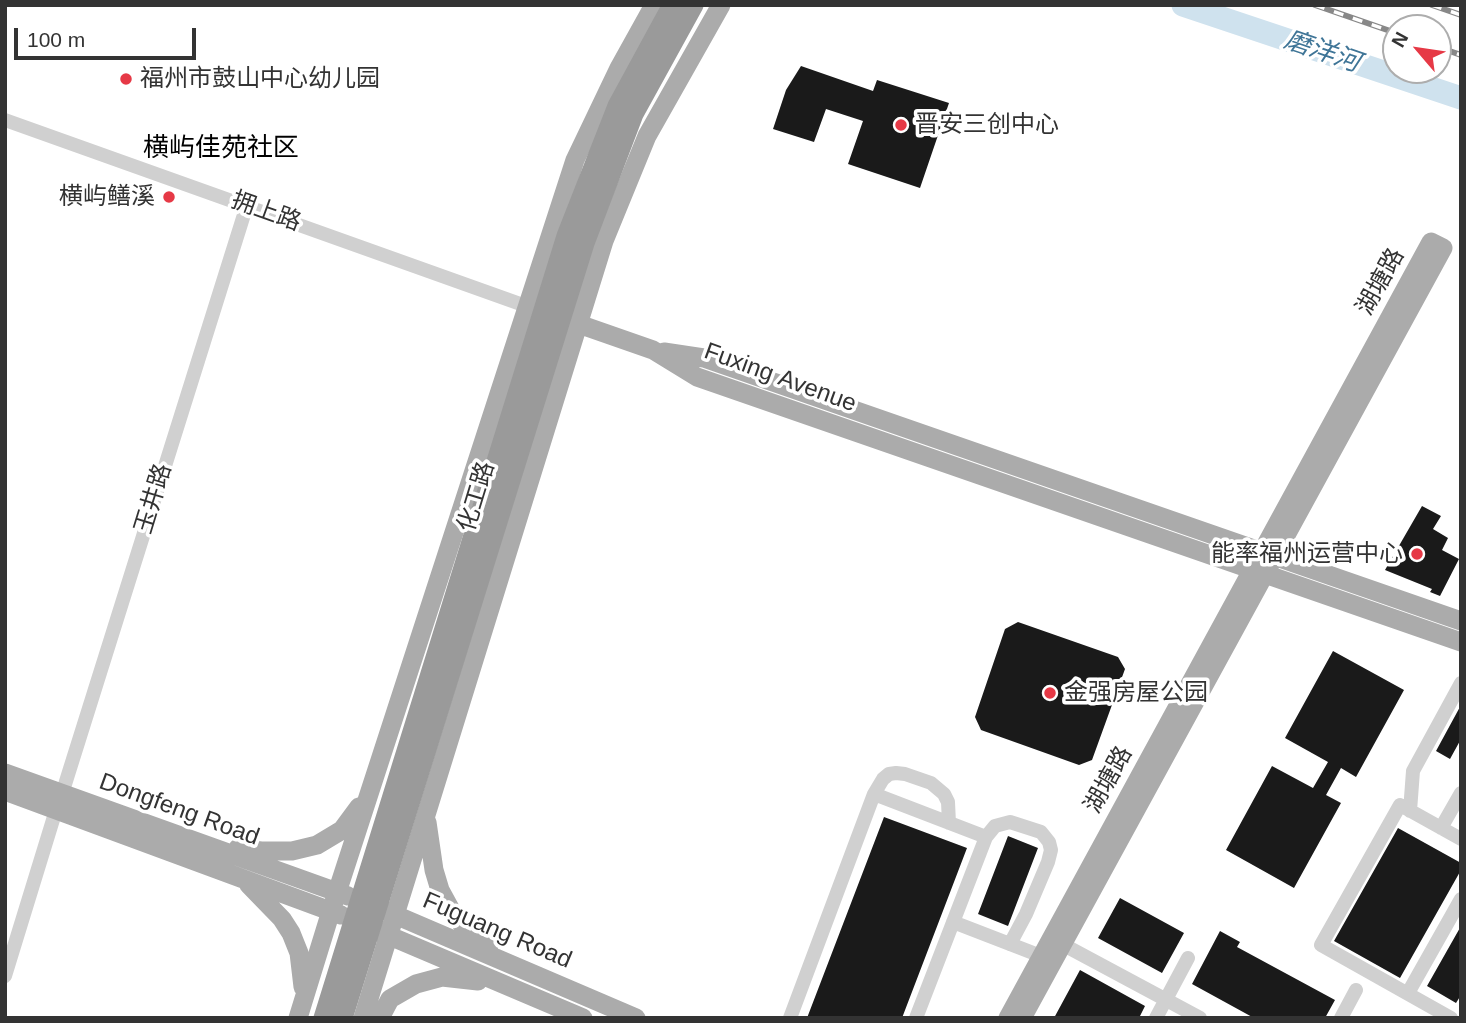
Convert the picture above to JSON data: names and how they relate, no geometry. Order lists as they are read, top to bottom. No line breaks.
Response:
{"streets":{"highway":["化工路"],"main road":["湖塘路","Fuxing Avenue","Dongfeng Road","Fuguang Road"],"street":["拥上路","玉井路"]},"crossings":[["拥上路","玉井路"],["湖塘路","Fuxing Avenue"],["玉井路","Dongfeng Road"],["Dongfeng Road","Fuguang Road"]],"districts":["横屿佳苑社区"],"water":["磨洋河"],"places":["福州市鼓山中心幼儿园","晋安三创中心","横屿鳝溪","能率福州运营中心","金强房屋公园"],"scale_bar":"100 m","north":"top left"}
